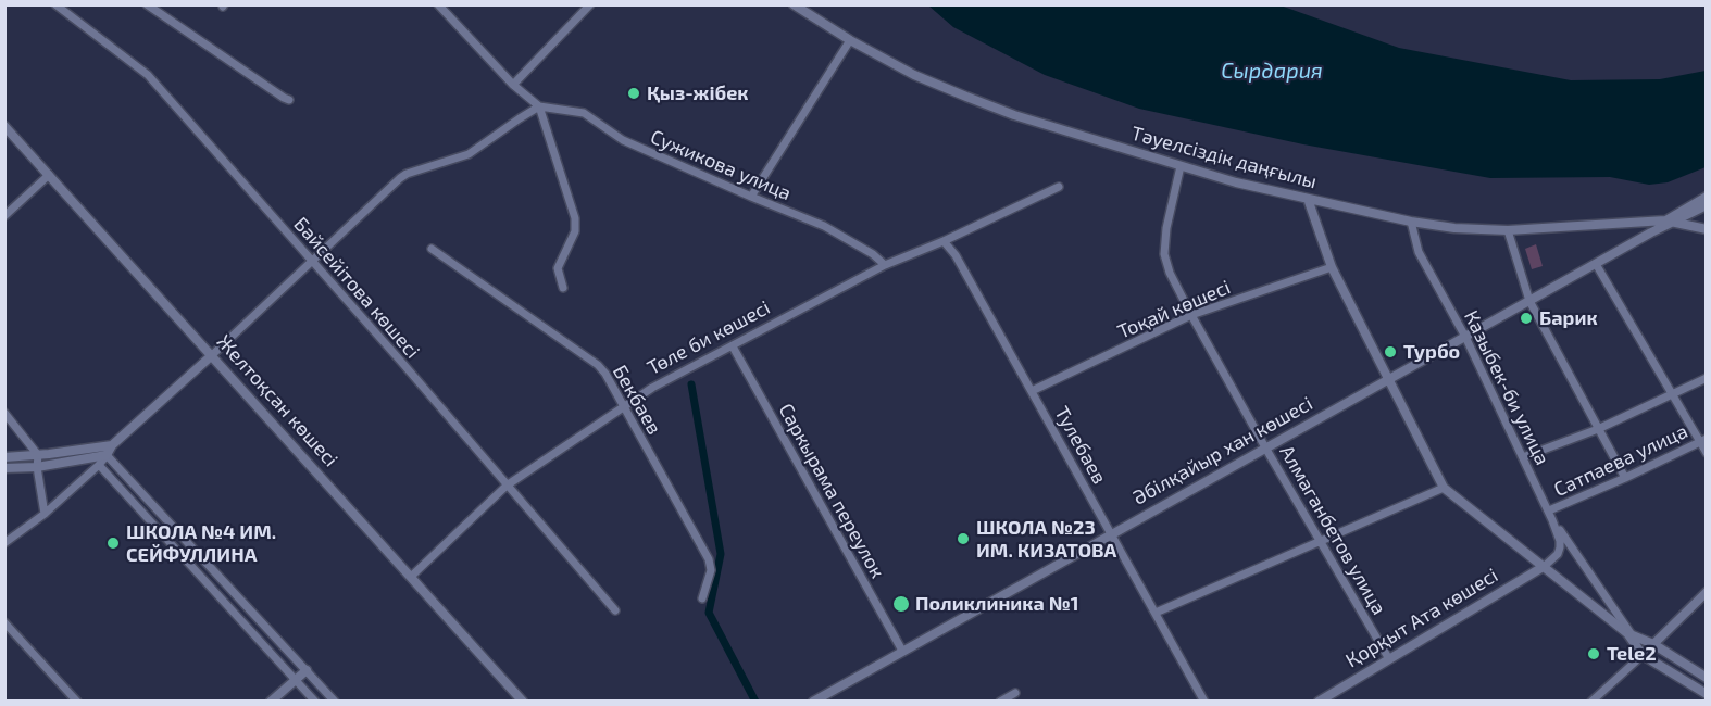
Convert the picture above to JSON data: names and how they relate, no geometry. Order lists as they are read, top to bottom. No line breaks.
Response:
{"streets":{"street":["Тәуелсіздік даңғылы","Сужикова улица","Байсейітова көшесі","Тоқай көшесі","Төле би көшесі","Казыбек-би улица","Бекбаев","Желтоқсан көшесі","Тулебаев","Әбілқайыр хан көшесі","Сатпаева улица","Саркырама переулок","Алмаганбетов улица","Қорқыт Ата көшесі"]},"crossings":[["Тәуелсіздік даңғылы","Казыбек-би улица"],["Тәуелсіздік даңғылы","Әбілқайыр хан көшесі"],["Тәуелсіздік даңғылы","Алмаганбетов улица"],["Сужикова улица","Төле би көшесі"],["Байсейітова көшесі","Төле би көшесі"],["Тоқай көшесі","Тулебаев"],["Тоқай көшесі","Алмаганбетов улица"],["Төле би көшесі","Бекбаев"],["Төле би көшесі","Желтоқсан көшесі"],["Төле би көшесі","Тулебаев"],["Төле би көшесі","Саркырама переулок"],["Казыбек-би улица","Әбілқайыр хан көшесі"],["Казыбек-би улица","Сатпаева улица"],["Казыбек-би улица","Қорқыт Ата көшесі"],["Тулебаев","Әбілқайыр хан көшесі"],["Әбілқайыр хан көшесі","Саркырама переулок"],["Әбілқайыр хан көшесі","Алмаганбетов улица"],["Алмаганбетов улица","Қорқыт Ата көшесі"]],"water":["Сырдария"],"places":["Қыз-жібек","Барик","Турбо","ШКОЛА №23 ИМ. КИЗАТОВА","ШКОЛА №4 ИМ. СЕЙФУЛЛИНА","Поликлиника №1","Tele2"]}
